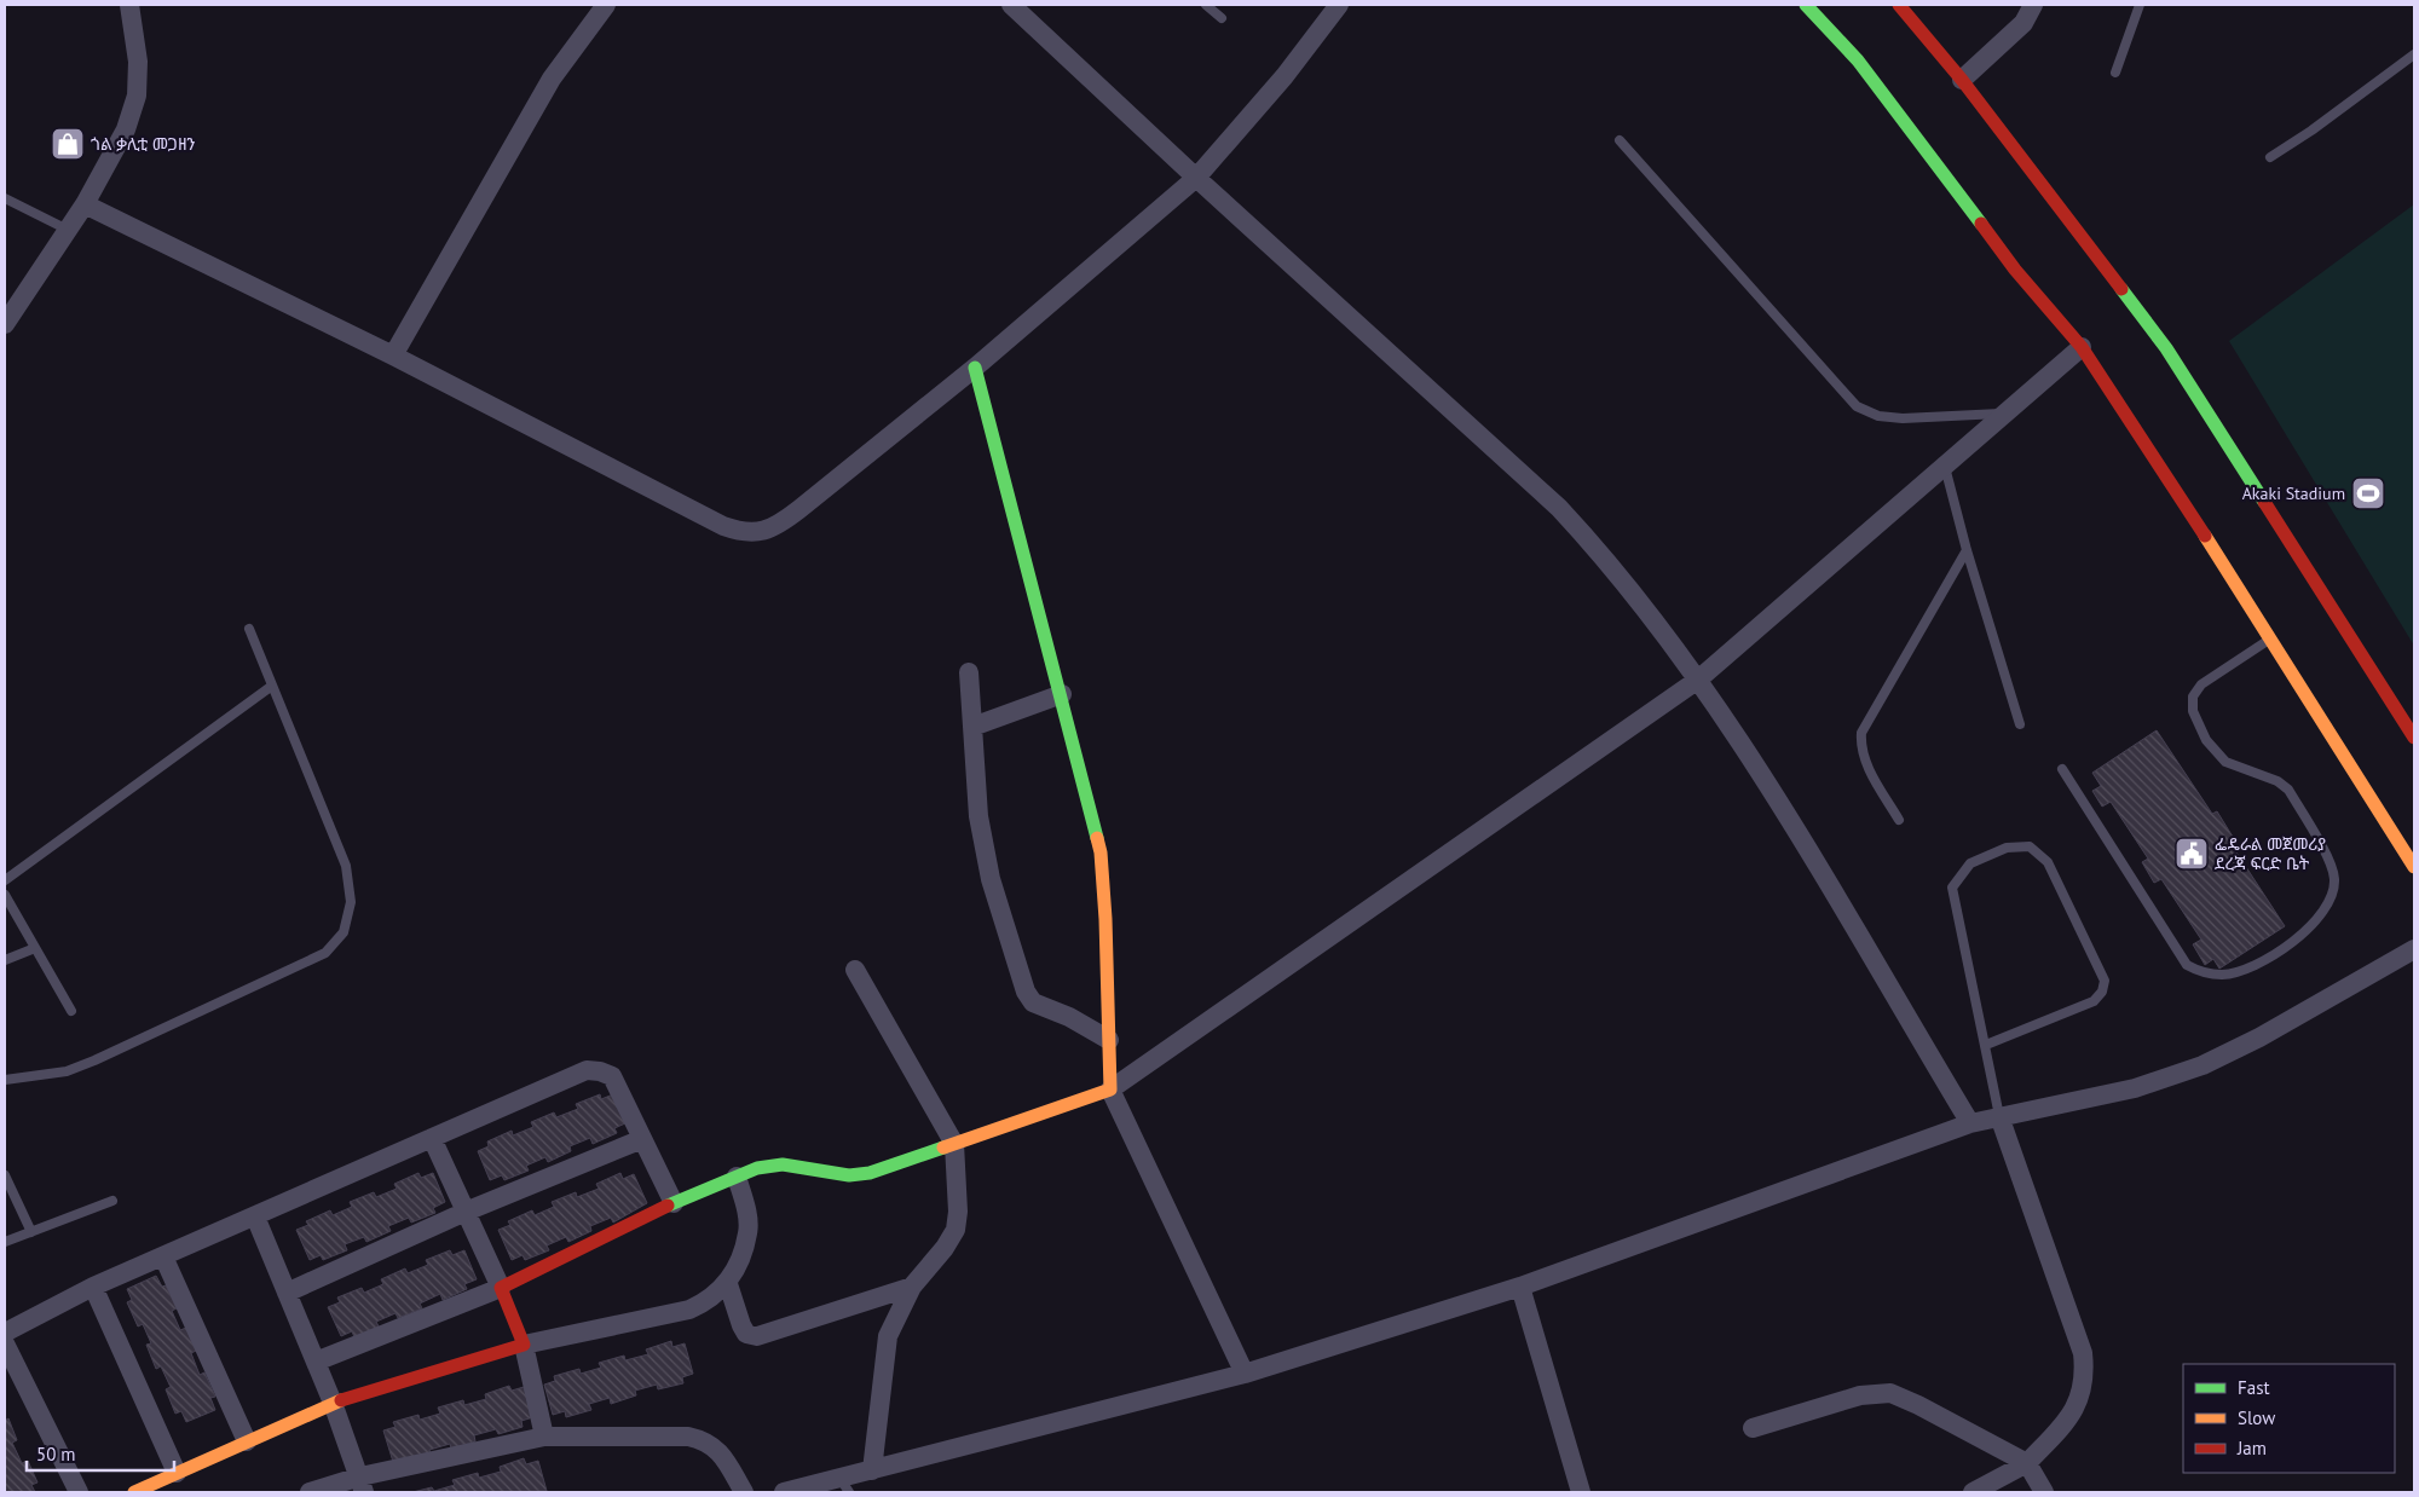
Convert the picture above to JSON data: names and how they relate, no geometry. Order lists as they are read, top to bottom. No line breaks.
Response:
{"places":{"shop":["ጎል ቃሊቲ መጋዘን"],"sports":["Akaki Stadium"],"public building":["ፌዴራል መጀመሪያ ደረጃ ፍርድ ቤት"]},"legend":["Fast","Slow","Jam"],"scale_bar":"50 m"}
